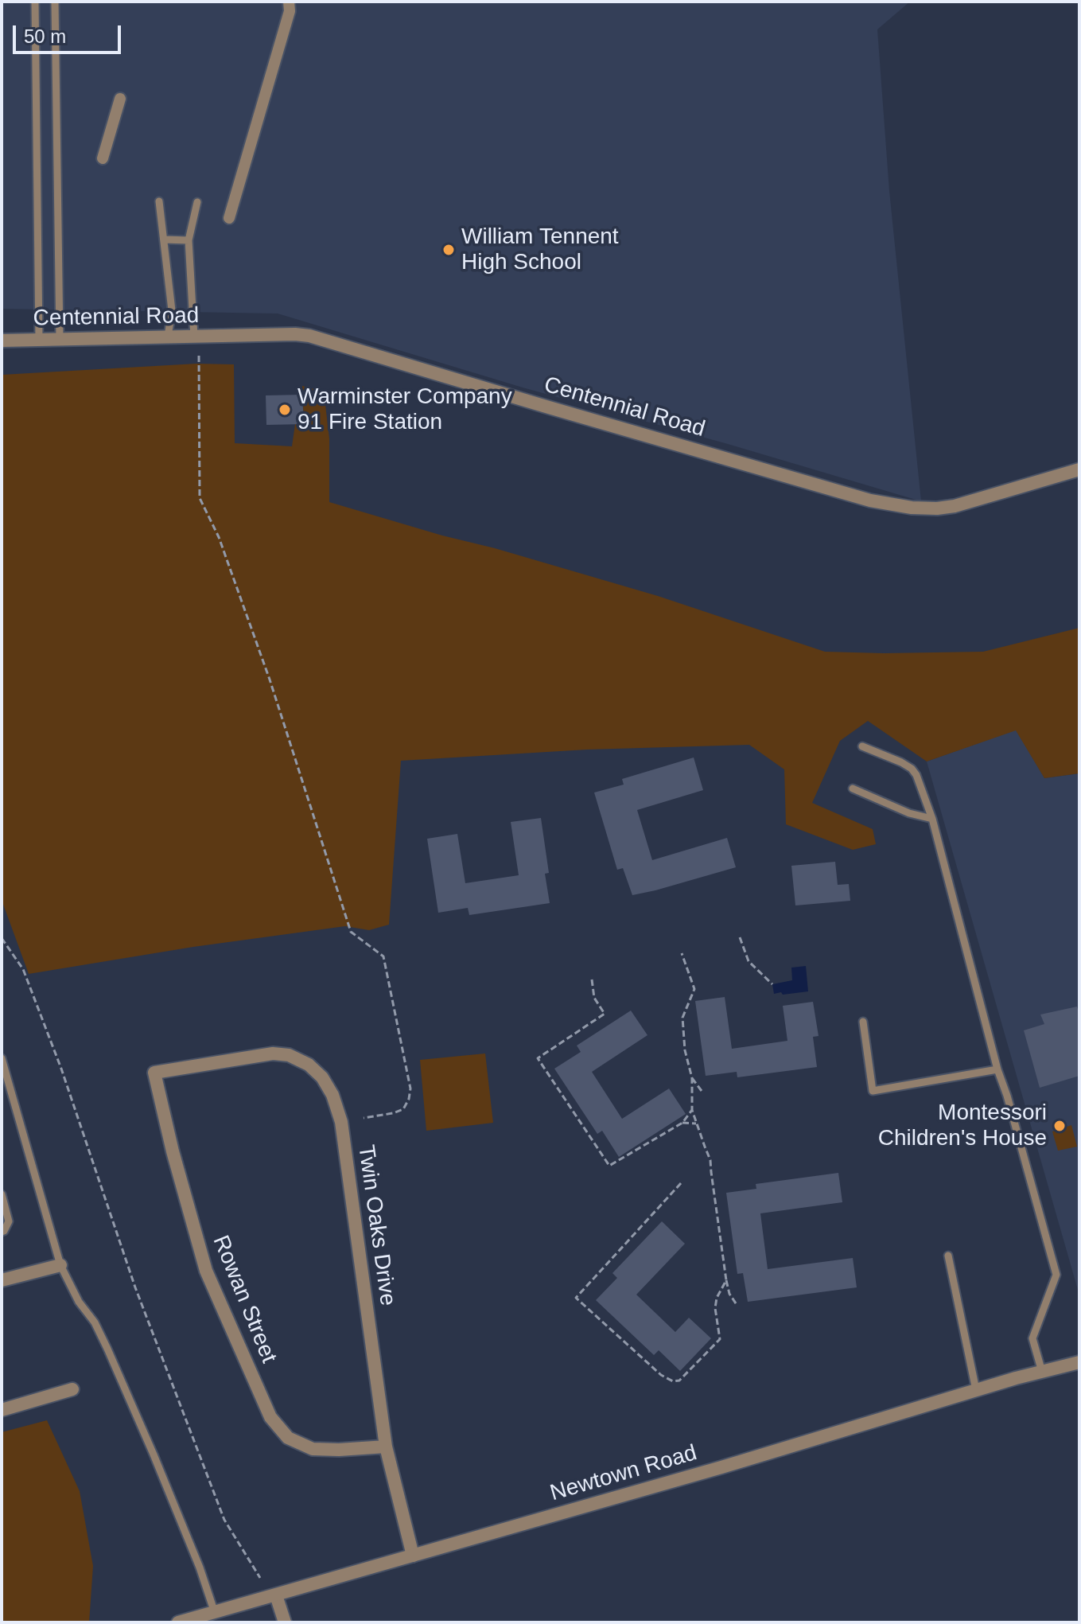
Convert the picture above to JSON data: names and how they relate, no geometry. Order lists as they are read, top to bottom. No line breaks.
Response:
{"streets":{"street":["Centennial Road","Twin Oaks Drive","Rowan Street","Newtown Road"]},"crossings":[["Twin Oaks Drive","Rowan Street"],["Twin Oaks Drive","Newtown Road"]],"places":["William Tennent High School","Warminster Company 91 Fire Station","Montessori Children's House"],"scale_bar":"50 m"}
